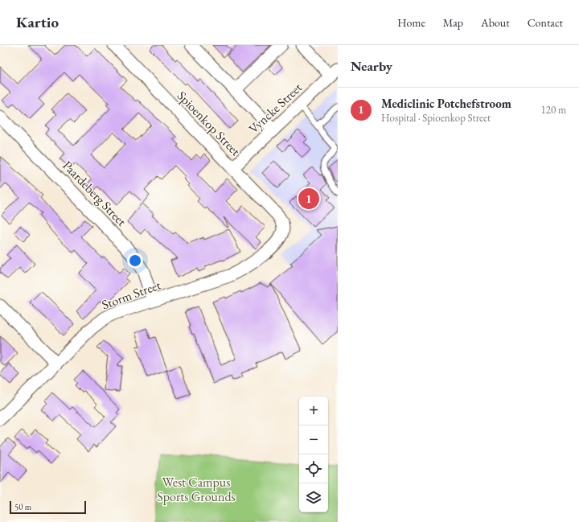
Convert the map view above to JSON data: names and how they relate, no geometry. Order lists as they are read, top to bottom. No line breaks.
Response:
{"streets":{"street":["Vyncke Street","Spioenkop Street","Paardeberg Street","Storm Street"]},"crossings":[["Vyncke Street","Spioenkop Street"],["Spioenkop Street","Storm Street"],["Paardeberg Street","Storm Street"]],"parks":["West Campus Sports Grounds"],"scale_bar":"50 m","page":{"header":"Kartio","nav":["Home","Map","About","Contact"],"heading":"Nearby","list":[{"mark":"1","name":"Mediclinic Potchefstroom","note":"Hospital · Spioenkop Street","value":"120 m"}],"pins":"1","map_buttons":["+","−"],"scale":"50 m"}}
